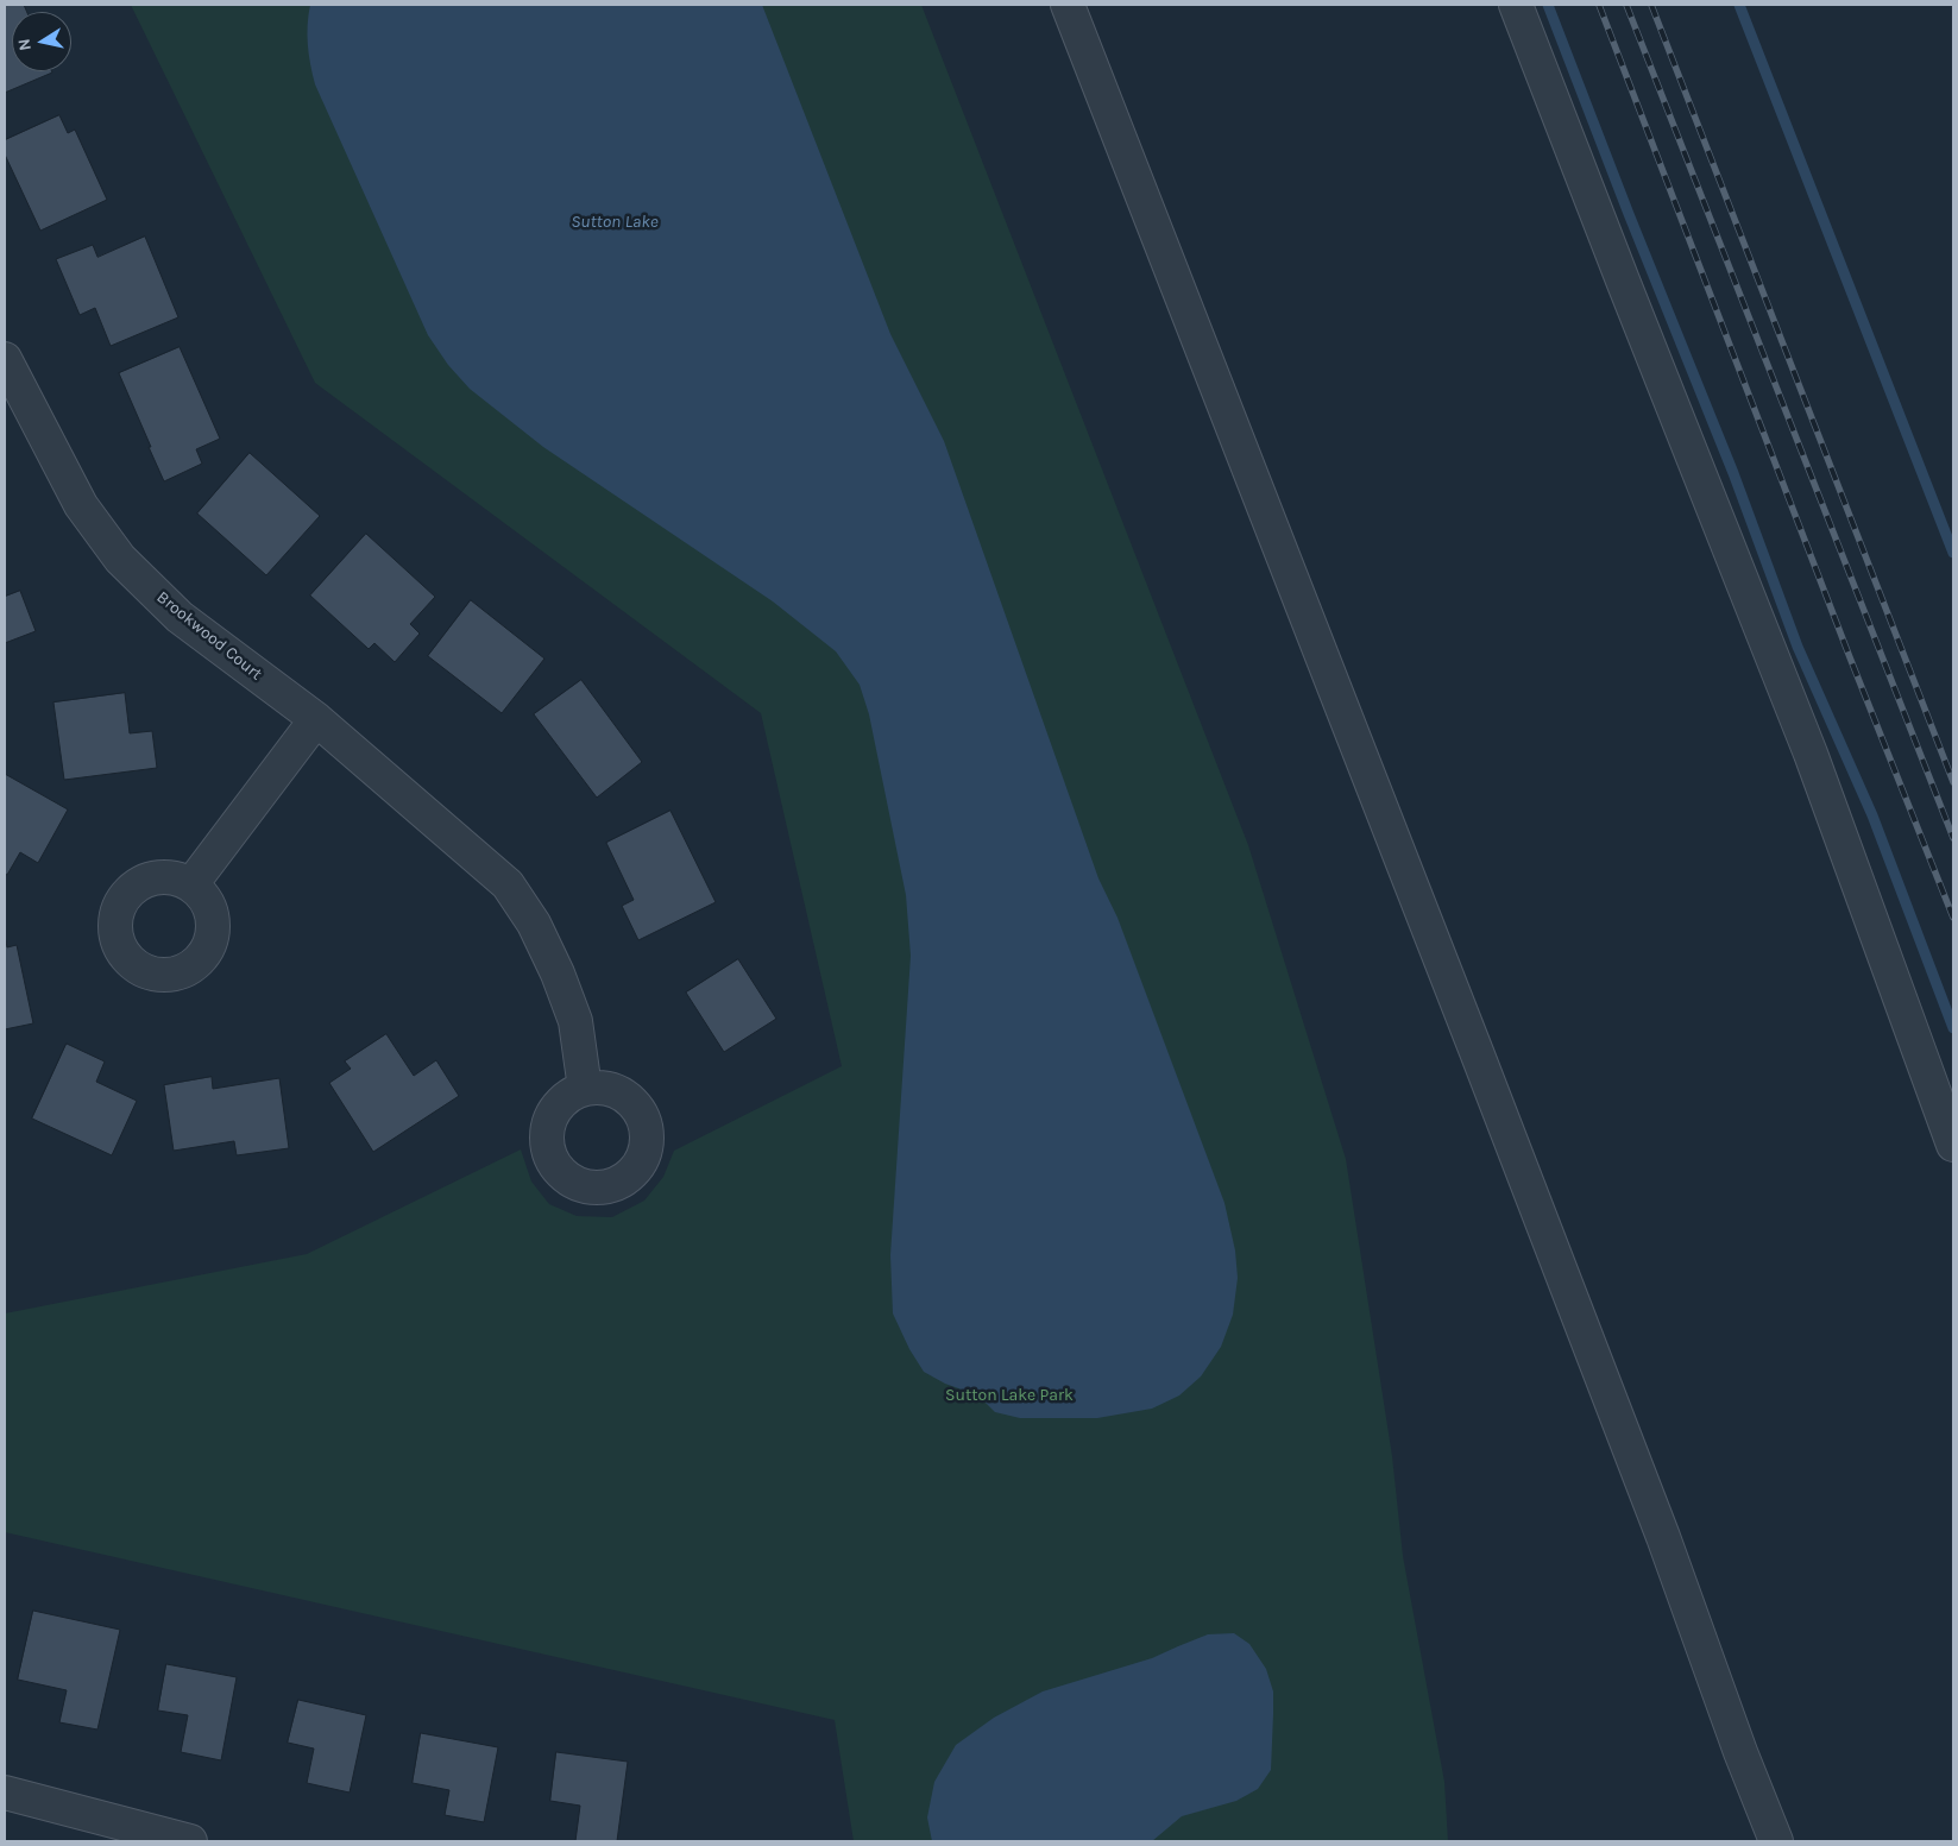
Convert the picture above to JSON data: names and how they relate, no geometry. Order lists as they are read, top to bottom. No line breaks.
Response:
{"streets":{"street":["Brookwood Court"]},"water":["Sutton Lake"],"parks":["Sutton Lake Park"],"north":"left"}
